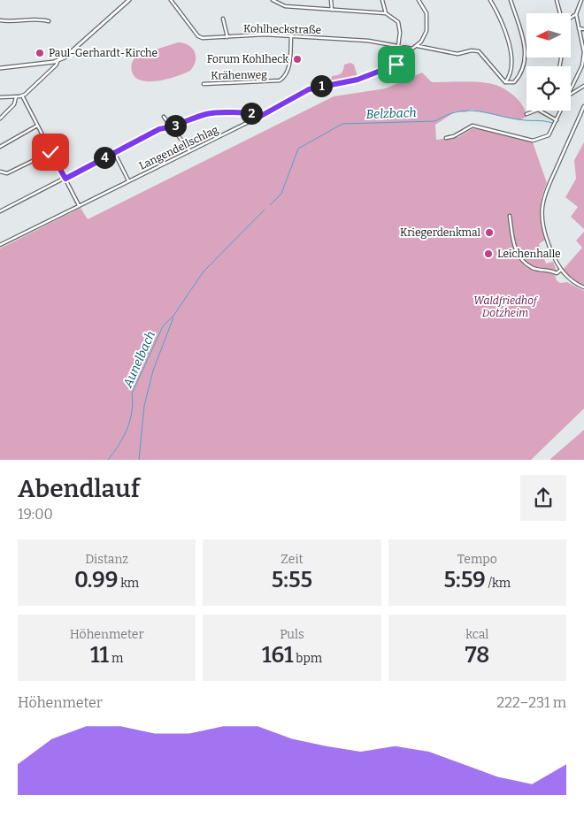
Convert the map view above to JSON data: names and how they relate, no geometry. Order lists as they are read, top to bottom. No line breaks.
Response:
{"streets":{"street":["Kohlheckstraße","Krähenweg","Langendellschlag"]},"crossings":[["Kohlheckstraße","Krähenweg"],["Kohlheckstraße","Langendellschlag"]],"water":["Belzbach","Aunelbach"],"parks":["Waldfriedhof Dotzheim"],"places":["Paul-Gerhardt-Kirche","Forum Kohlheck","Kriegerdenkmal","Leichenhalle"],"north":"left","page":{"pins":["1","2","3","4"],"heading":["Abendlauf","19:00"],"stats":[["Distanz","0.99 km"],["Zeit","5:55"],["Tempo","5:59 /km"],["Höhenmeter","11 m"],["Puls","161 bpm"],["kcal","78"]],"chart":["Höhenmeter","222–231 m"]}}
